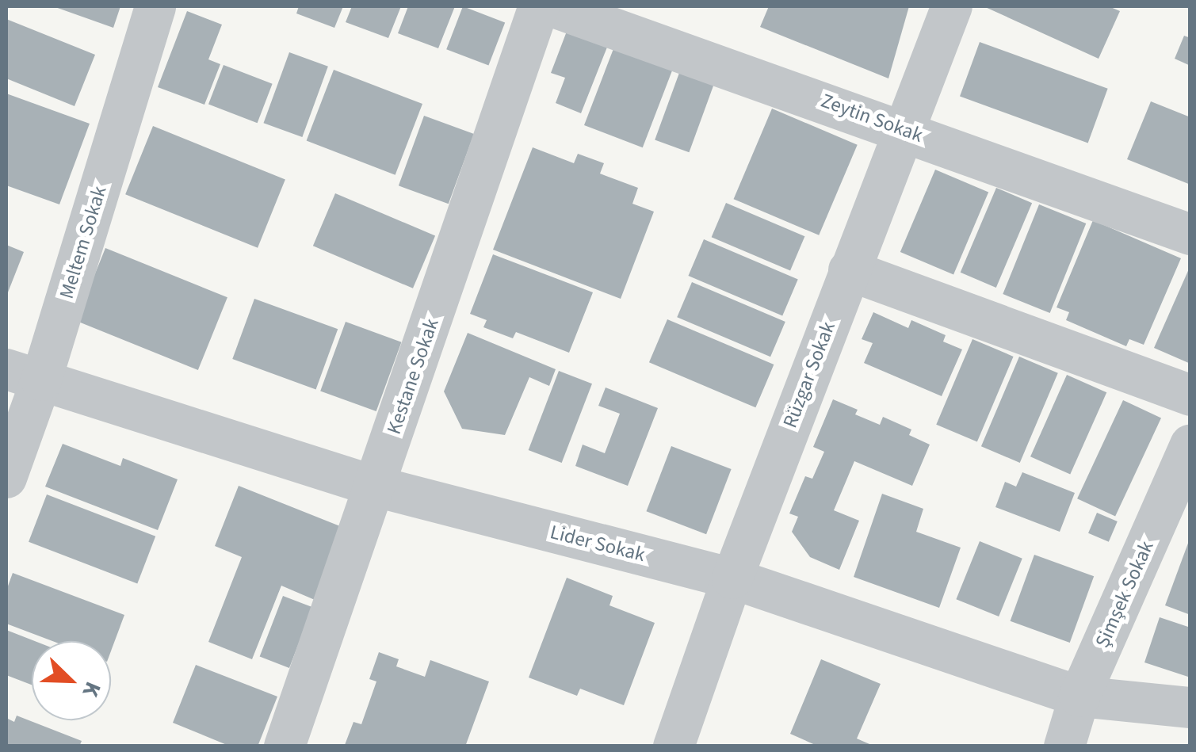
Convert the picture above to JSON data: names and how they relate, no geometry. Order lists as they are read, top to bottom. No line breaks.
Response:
{"streets":{"street":["Zeytin Sokak","Meltem Sokak","Rüzgar Sokak","Kestane Sokak","Lider Sokak","Şimşek Sokak"]},"crossings":[["Zeytin Sokak","Rüzgar Sokak"],["Meltem Sokak","Lider Sokak"],["Rüzgar Sokak","Lider Sokak"],["Kestane Sokak","Lider Sokak"],["Lider Sokak","Şimşek Sokak"]],"north":"bottom right"}
